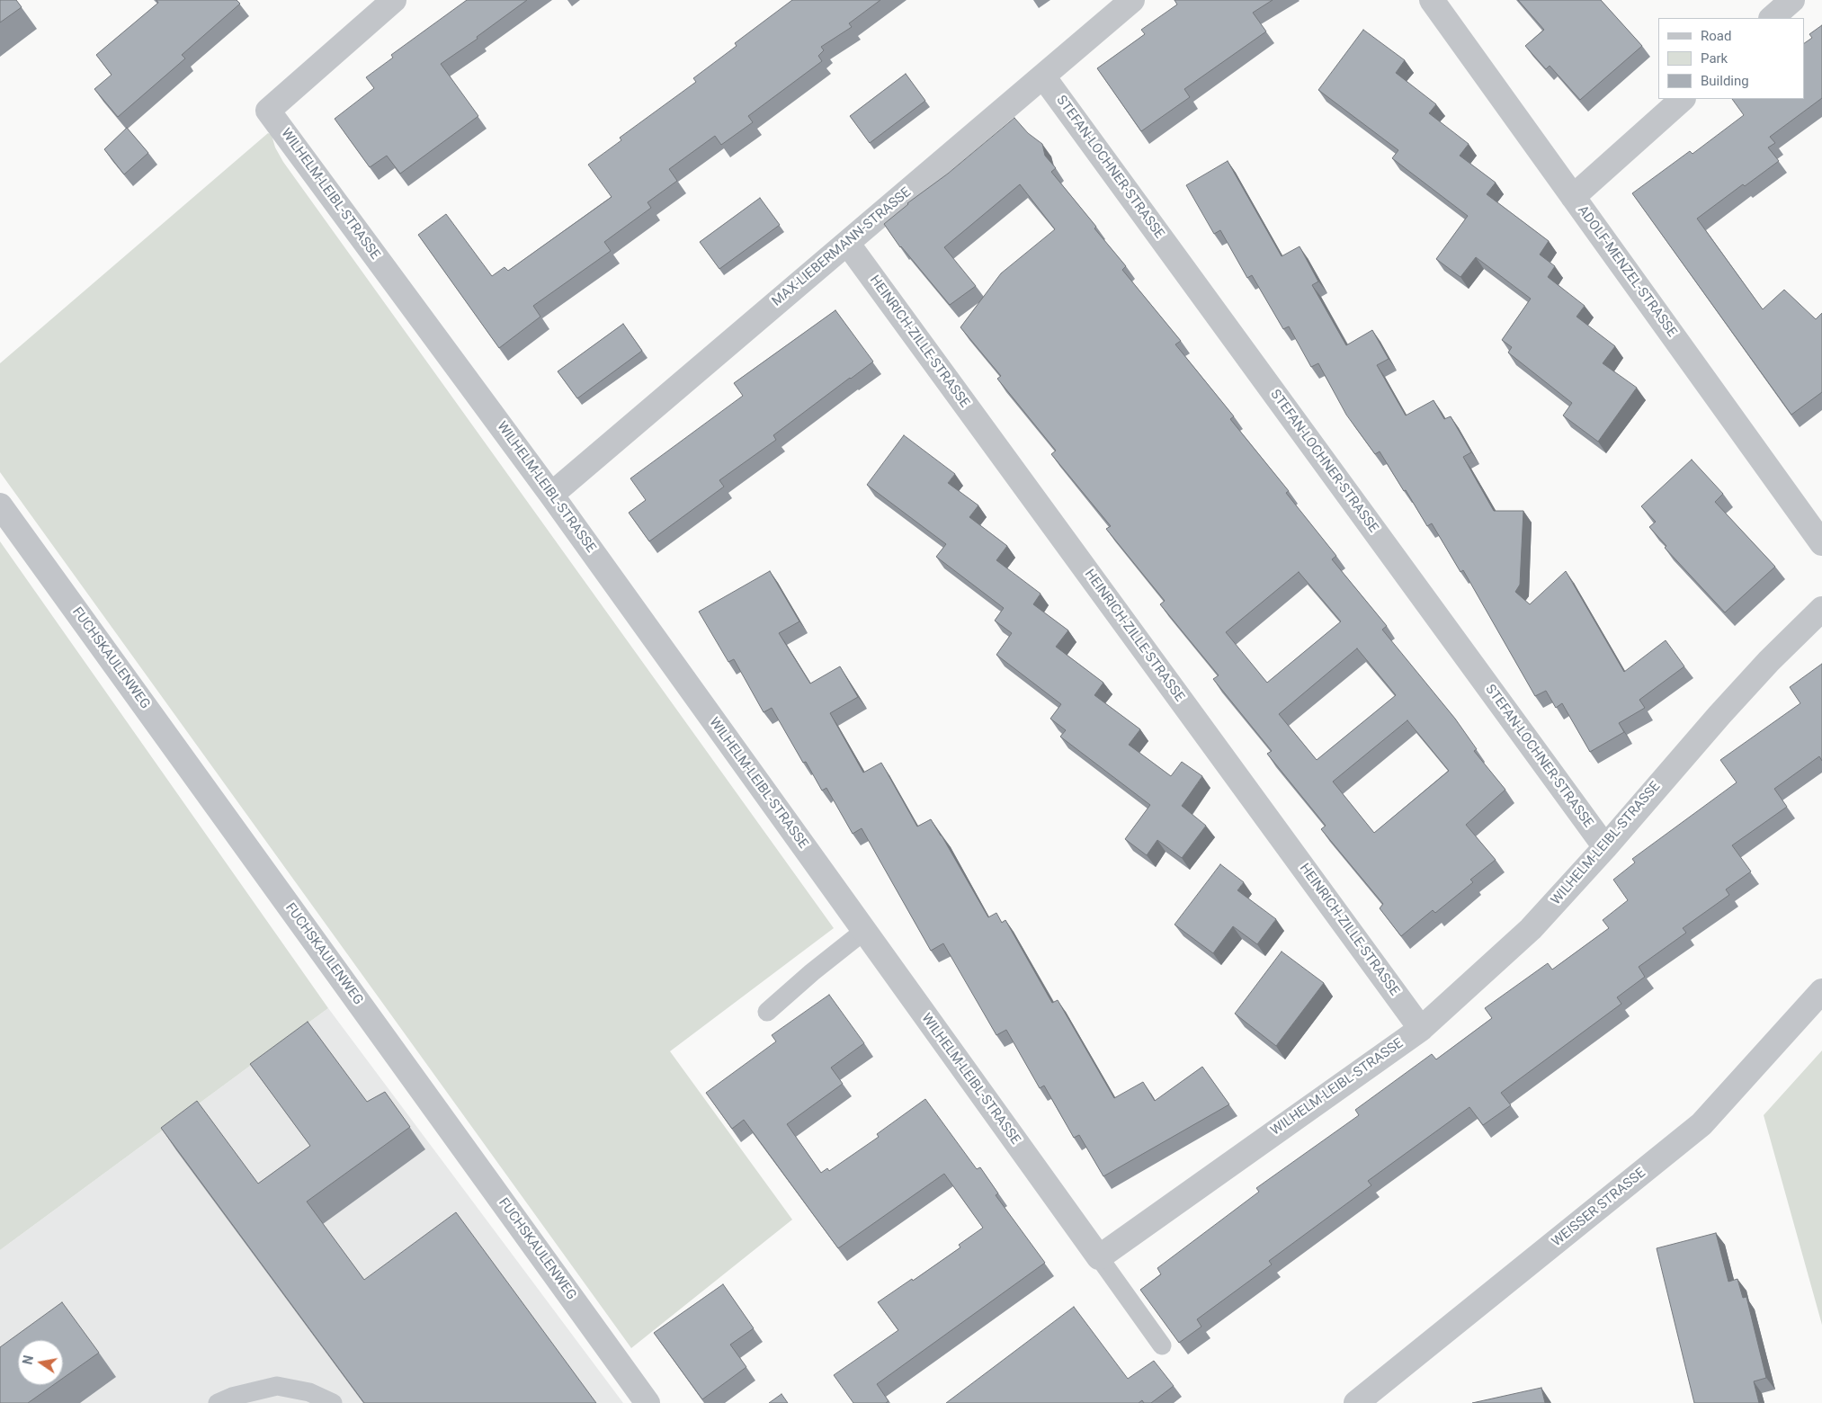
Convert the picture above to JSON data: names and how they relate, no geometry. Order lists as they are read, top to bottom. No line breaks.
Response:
{"streets":{"street":["STEFAN-LOCHNER-STRASSE","WILHELM-LEIBL-STRASSE","MAX-LIEBERMANN-STRASSE","ADOLF-MENZEL-STRASSE","HEINRICH-ZILLE-STRASSE","FUCHSKAULENWEG","WEISSER STRASSE"]},"crossings":[["STEFAN-LOCHNER-STRASSE","WILHELM-LEIBL-STRASSE"],["STEFAN-LOCHNER-STRASSE","MAX-LIEBERMANN-STRASSE"],["WILHELM-LEIBL-STRASSE","MAX-LIEBERMANN-STRASSE"],["WILHELM-LEIBL-STRASSE","HEINRICH-ZILLE-STRASSE"],["MAX-LIEBERMANN-STRASSE","HEINRICH-ZILLE-STRASSE"]],"legend":["Road","Park","Building"],"north":"left"}
